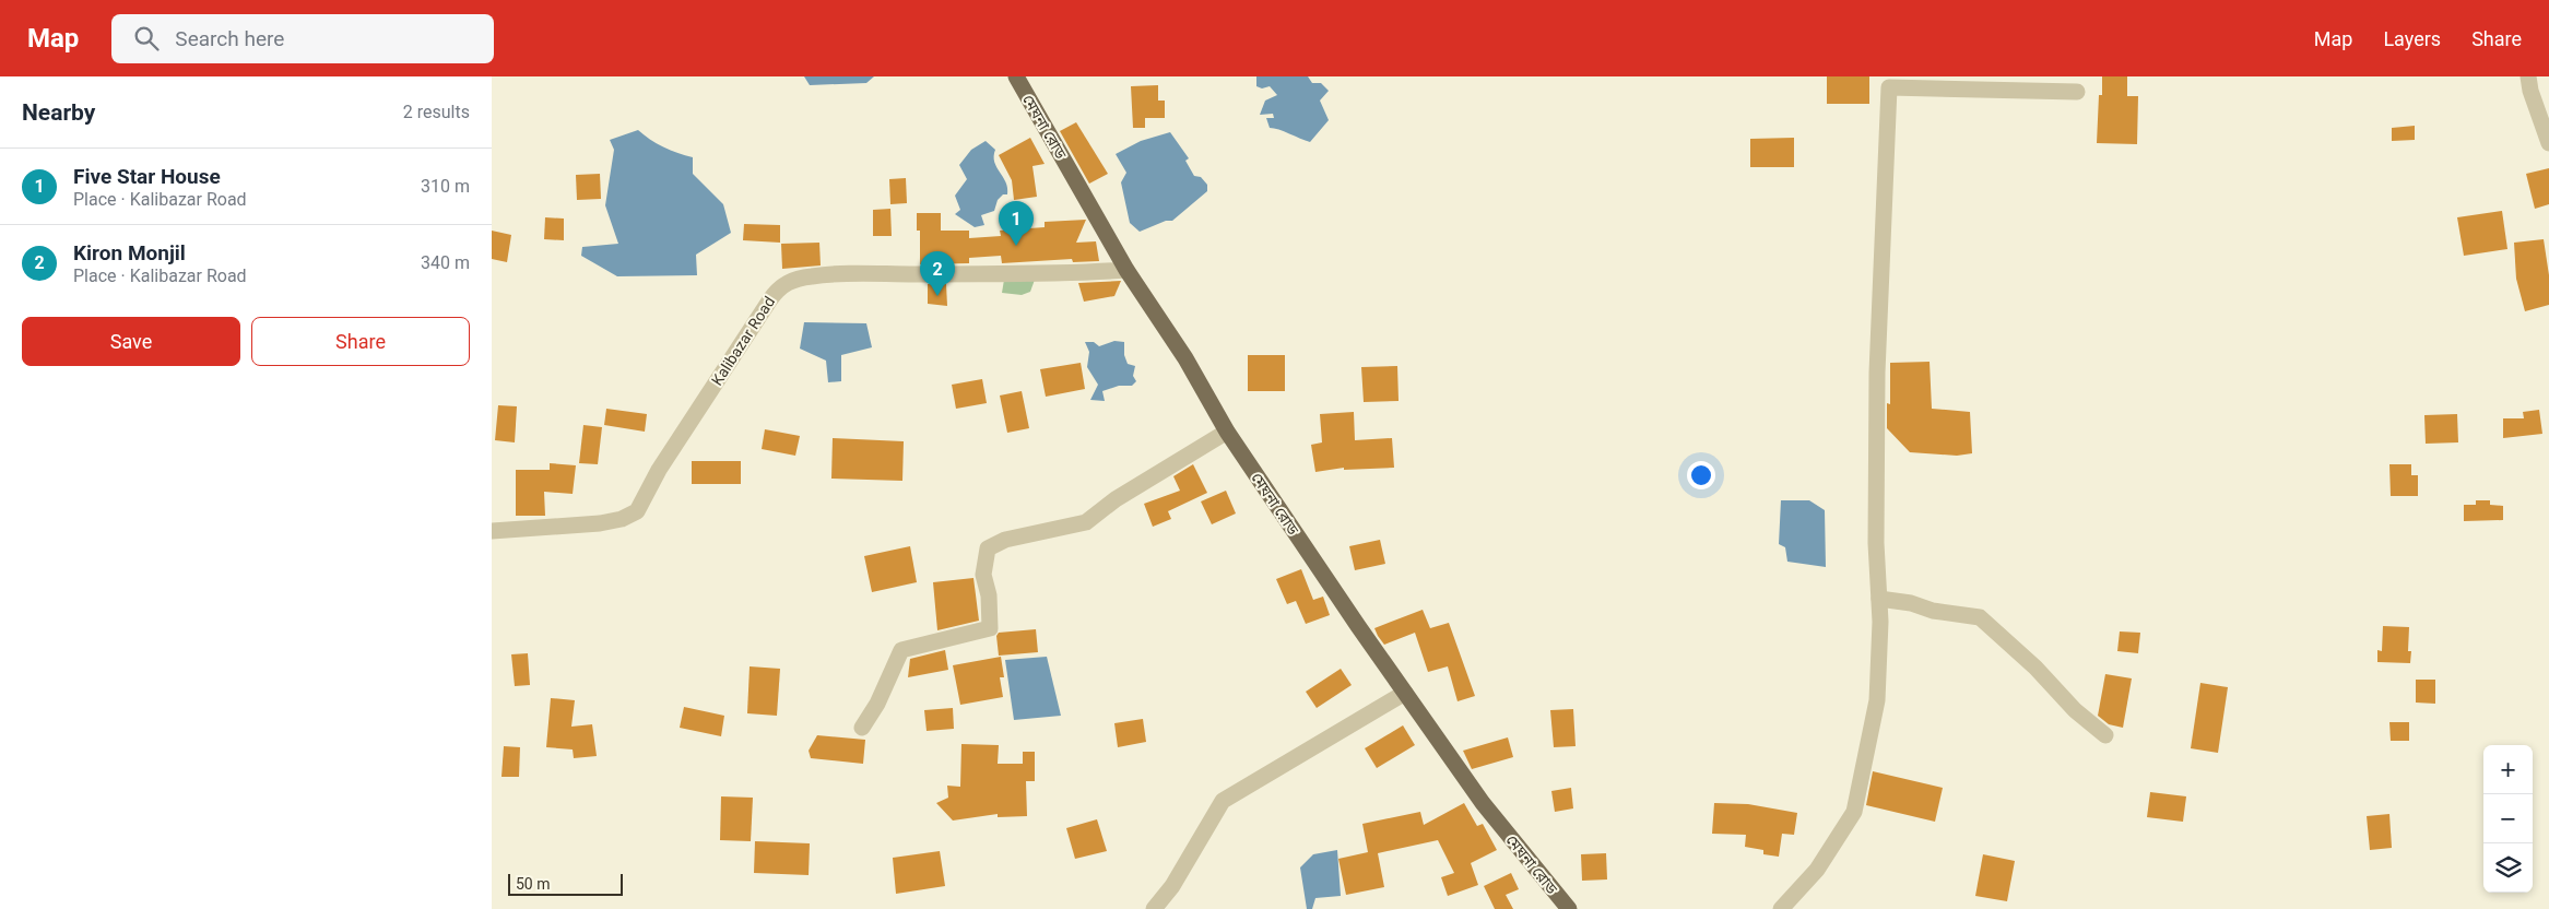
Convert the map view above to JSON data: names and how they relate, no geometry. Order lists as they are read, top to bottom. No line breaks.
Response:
{"streets":{"main road":["মেঘনা রোড"],"street":["Kalibazar Road"]},"crossings":[["মেঘনা রোড","Kalibazar Road"]],"scale_bar":"50 m","page":{"header":"Map","search":"Search here","nav":["Map","Layers","Share"],"heading":["Nearby","2 results"],"list":[{"mark":"1","name":"Five Star House","note":"Place · Kalibazar Road","value":"310 m"},{"mark":"2","name":"Kiron Monjil","note":"Place · Kalibazar Road","value":"340 m"}],"pins":["1","2"],"buttons":["Save","Share"],"map_buttons":["+","−"],"scale":"50 m"}}
